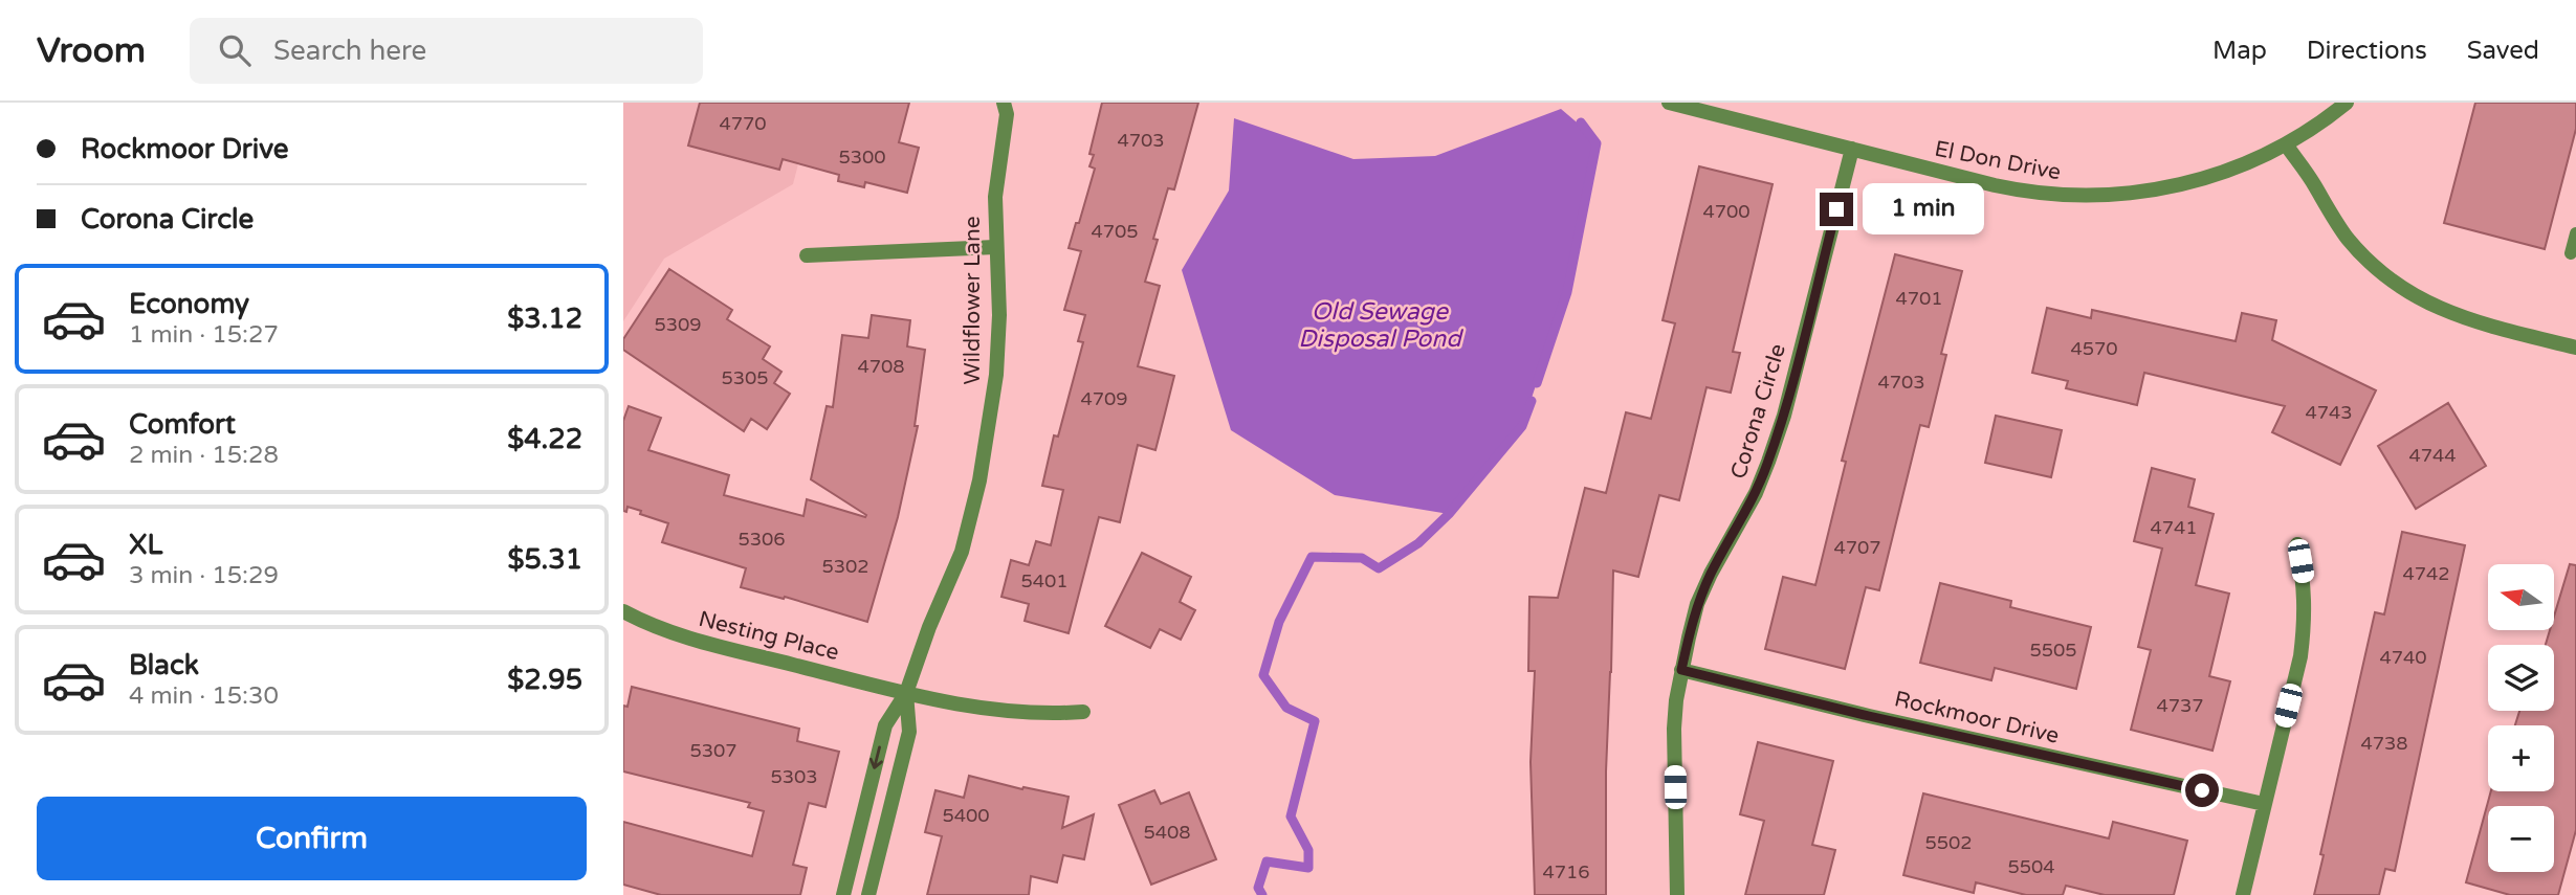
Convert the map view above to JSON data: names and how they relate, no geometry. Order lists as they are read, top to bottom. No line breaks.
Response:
{"streets":{"street":["El Don Drive","Wildflower Lane","Corona Circle","Nesting Place","Rockmoor Drive"]},"crossings":[["El Don Drive","Corona Circle"],["Wildflower Lane","Nesting Place"],["Corona Circle","Rockmoor Drive"]],"water":["Old Sewage Disposal Pond"],"house_numbers":["4770","4703","5300","4700","4705","4701","5309","4570","4708","5305","4703","4709","4743","4744","4741","5306","4707","5302","4742","5401","5505","4740","4737","4738","5307","5303","5400","5408","5502","5504","4716"],"north":"left","page":{"header":"Vroom","search":"Search here","nav":["Map","Directions","Saved"],"banner":["Rockmoor Drive","Corona Circle"],"bubble":"1 min","list":[{"name":"Economy","note":"1 min · 15:27","value":"$3.12"},{"name":"Comfort","note":"2 min · 15:28","value":"$4.22"},{"name":"XL","note":"3 min · 15:29","value":"$5.31"},{"name":"Black","note":"4 min · 15:30","value":"$2.95"}],"map_buttons":["+","−"],"buttons":"Confirm"}}
